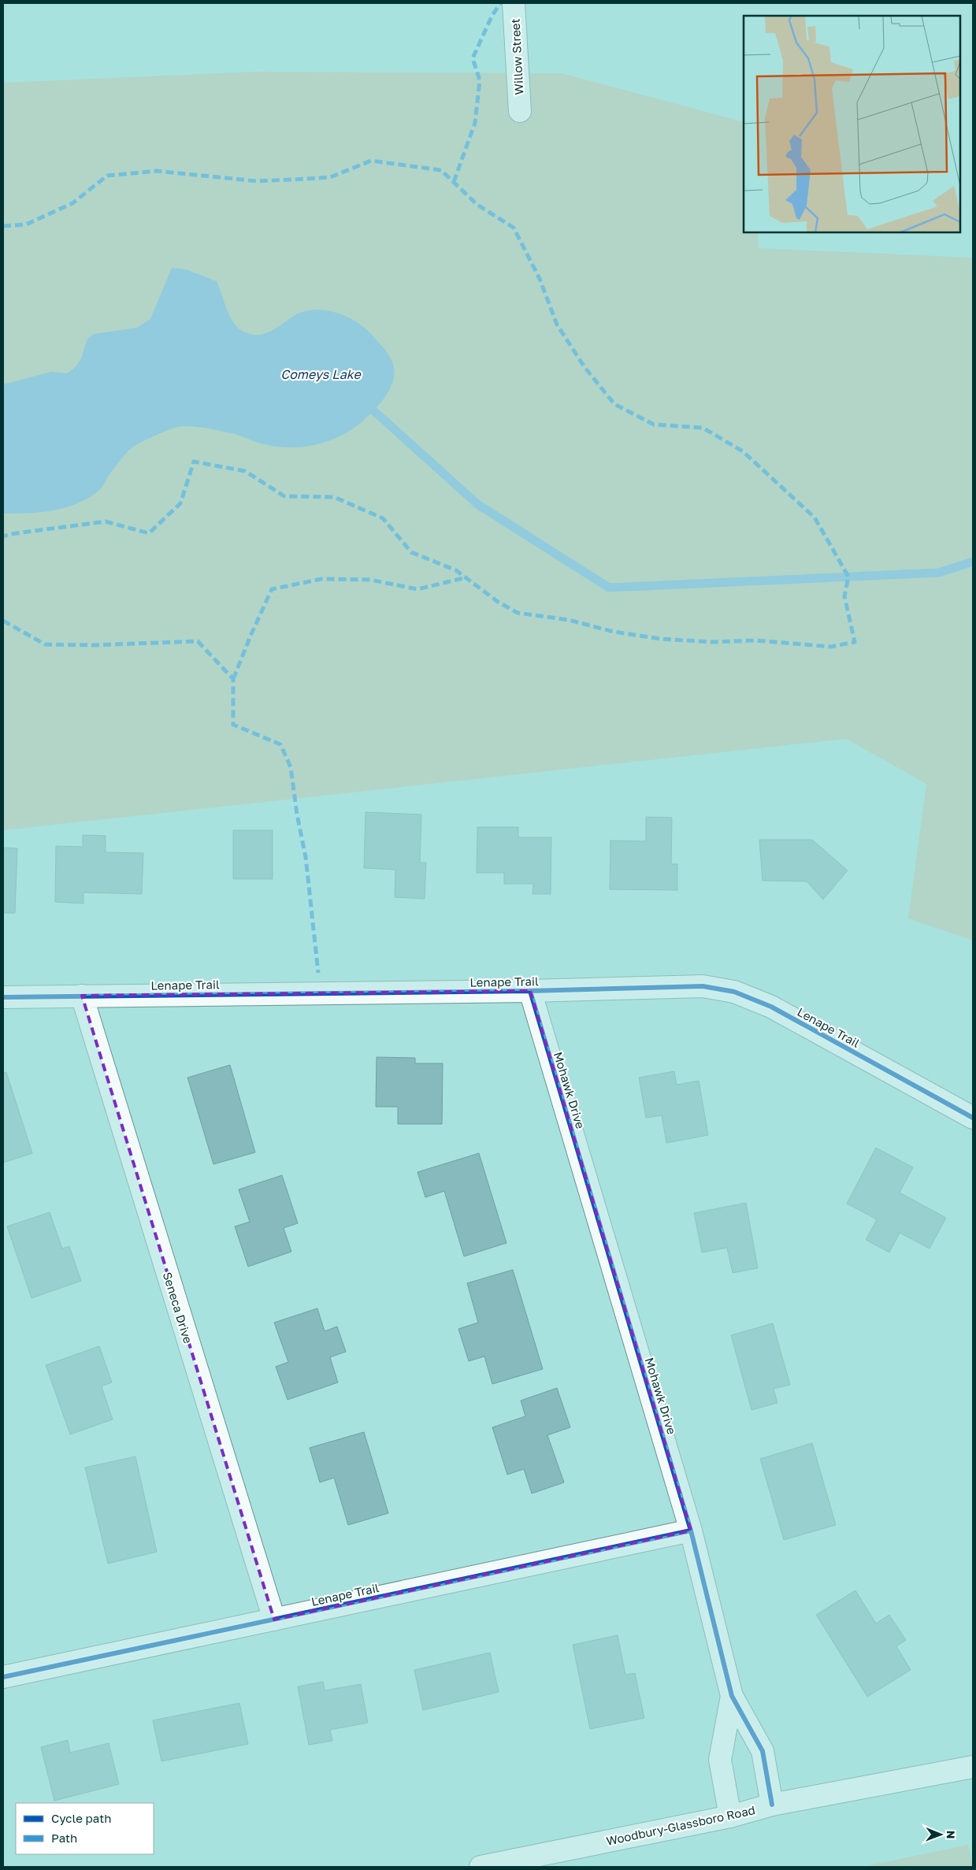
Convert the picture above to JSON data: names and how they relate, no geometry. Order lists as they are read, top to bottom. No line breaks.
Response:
{"streets":{"street":["Willow Street","Lenape Trail","Mohawk Drive","Seneca Drive","Woodbury-Glassboro Road"]},"crossings":[["Lenape Trail","Mohawk Drive"],["Lenape Trail","Seneca Drive"],["Mohawk Drive","Woodbury-Glassboro Road"]],"water":["Comeys Lake"],"legend":["Cycle path","Path"],"north":"right"}
